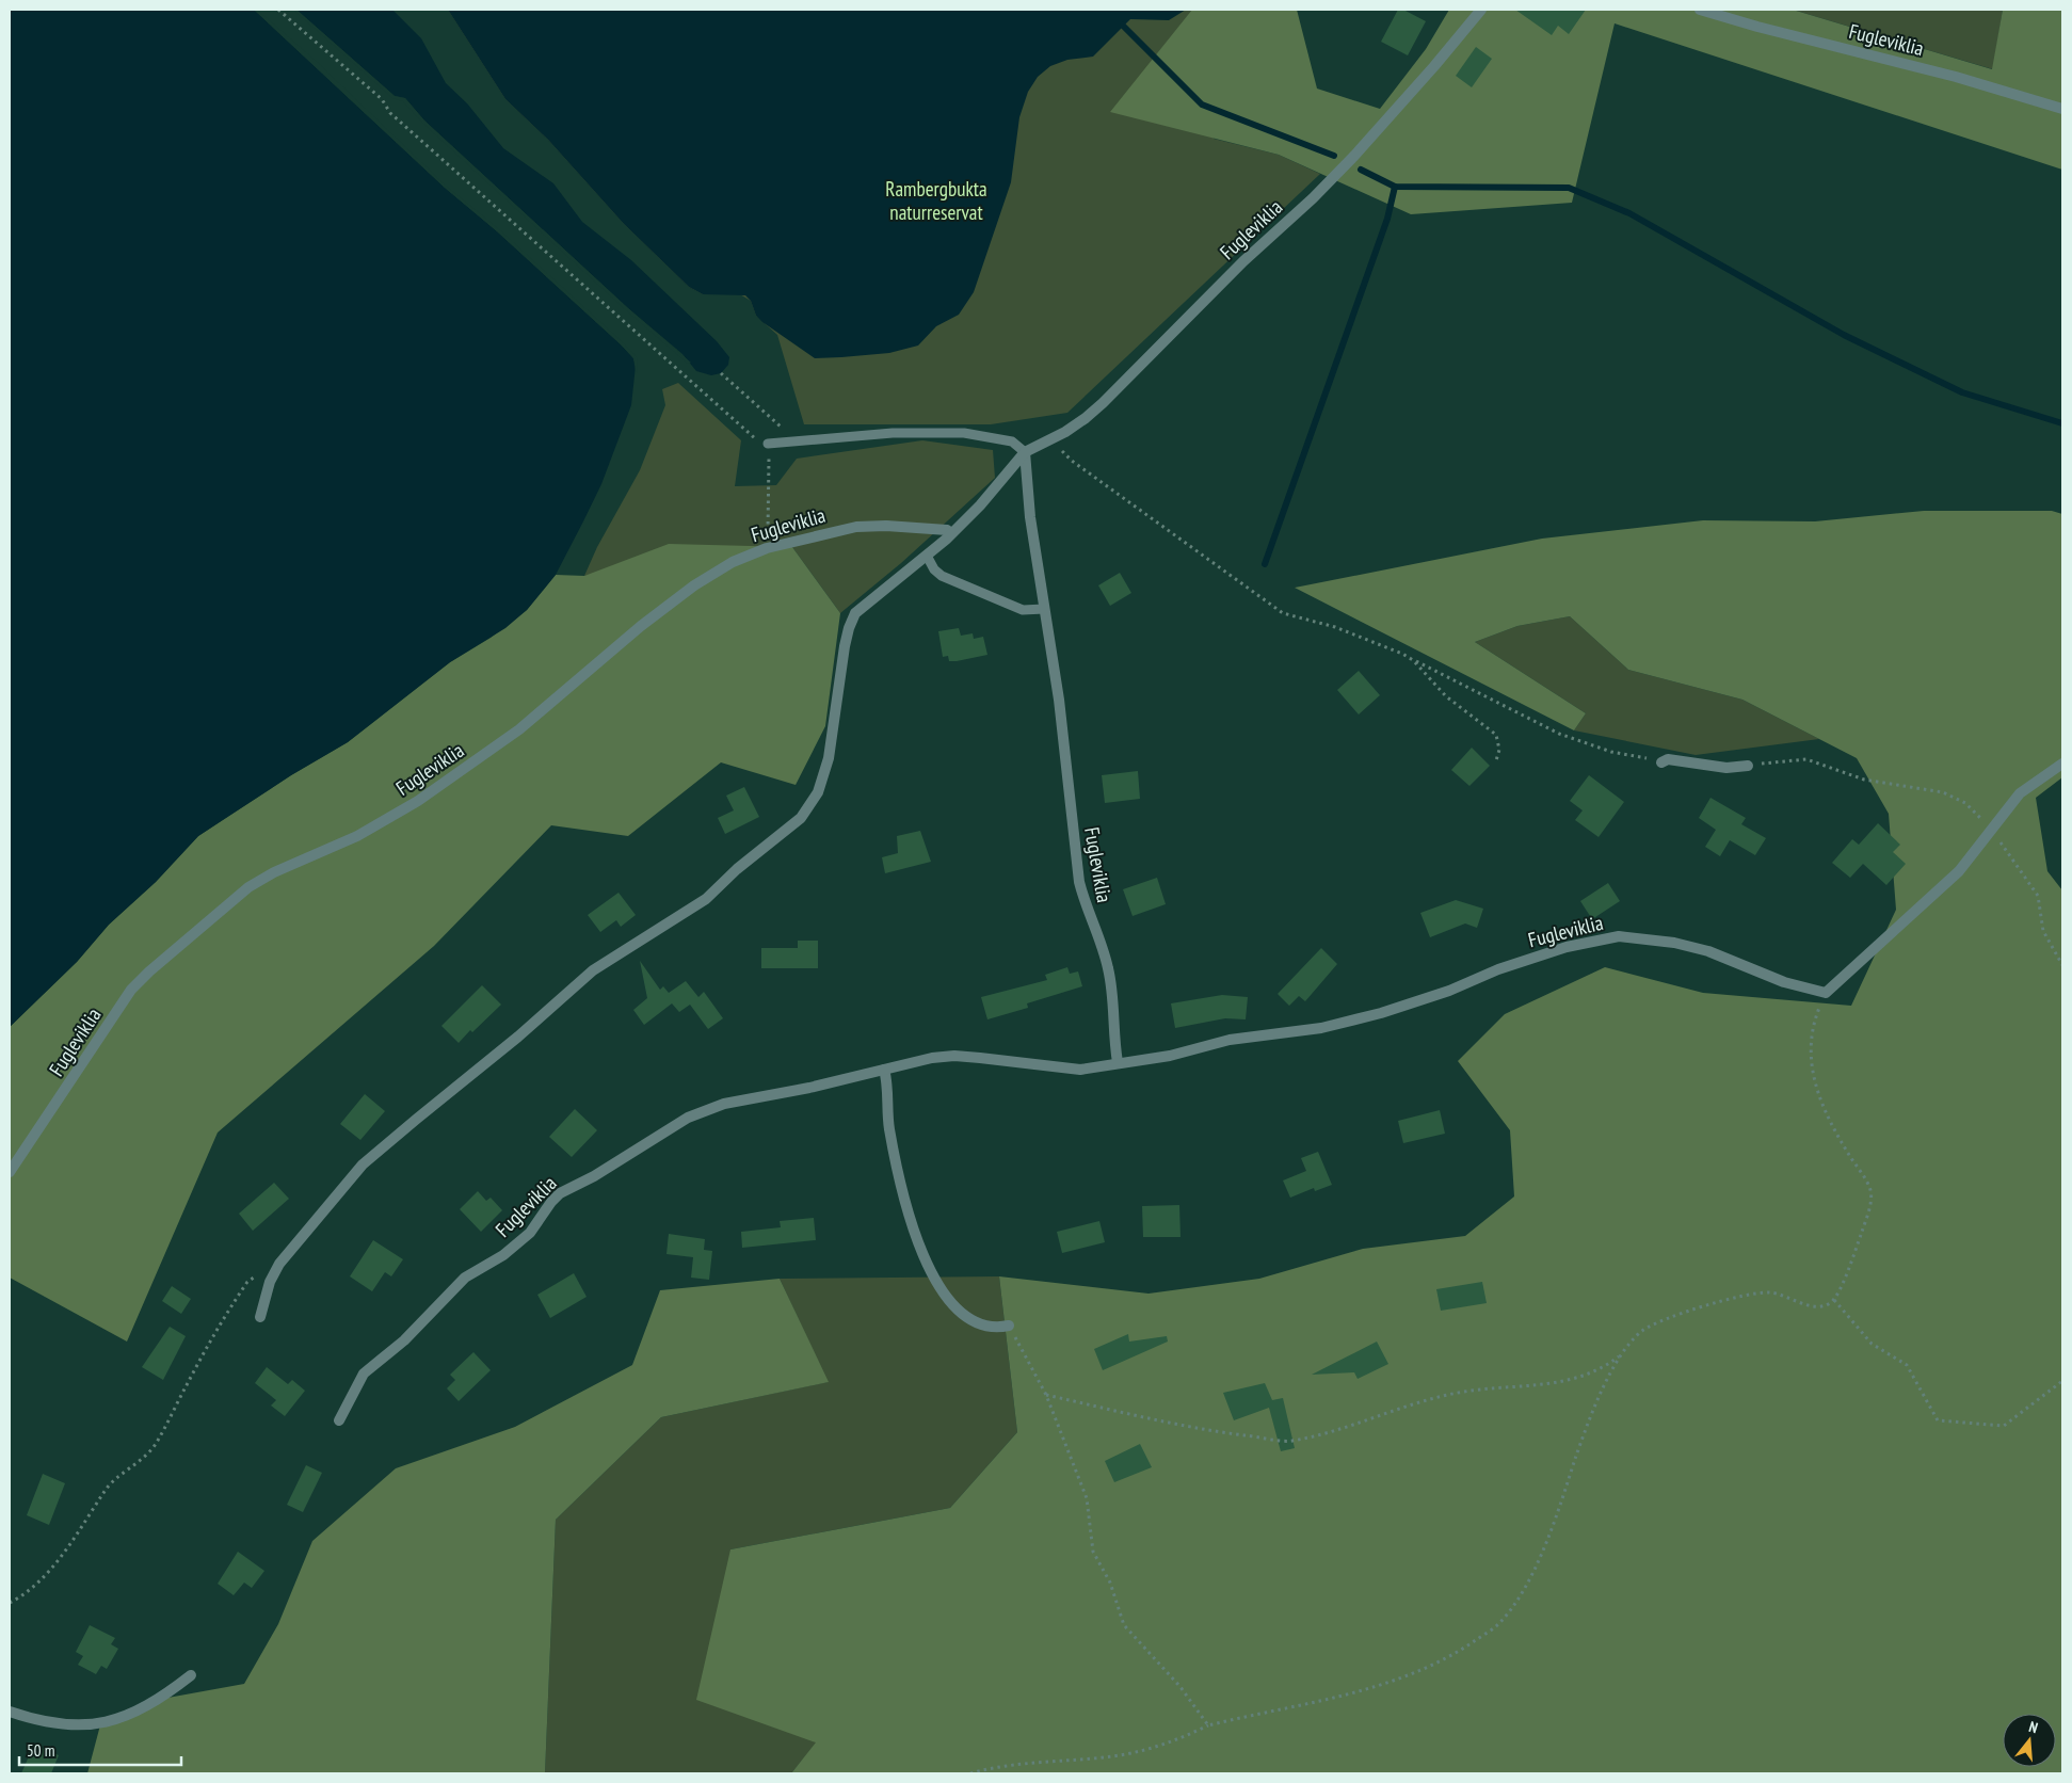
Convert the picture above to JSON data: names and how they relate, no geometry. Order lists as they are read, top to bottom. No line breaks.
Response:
{"streets":{"street":["Fugleviklia"]},"parks":["Rambergbukta naturreservat"],"scale_bar":"50 m","north":"top"}
